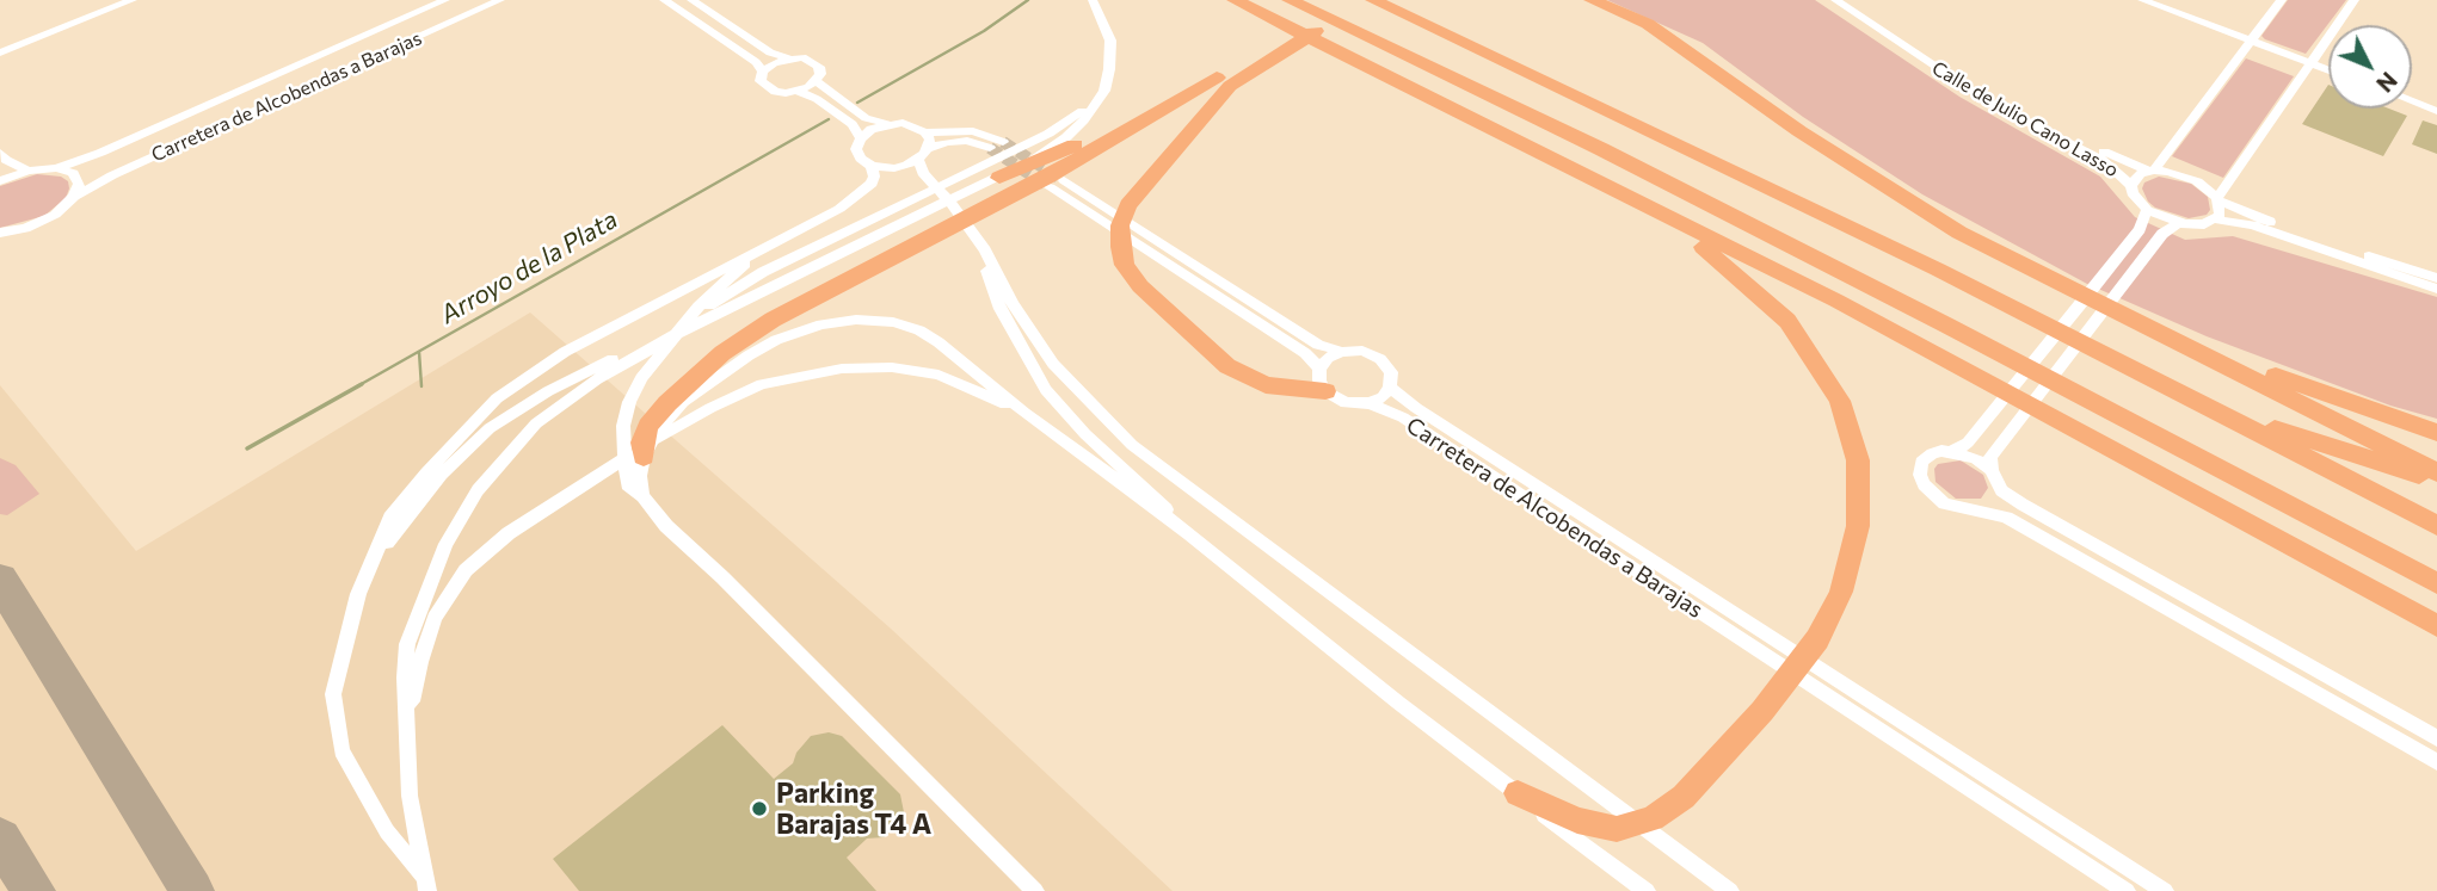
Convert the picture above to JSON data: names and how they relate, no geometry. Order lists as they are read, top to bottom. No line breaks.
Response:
{"streets":{"street":["Carretera de Alcobendas a Barajas","Calle de Julio Cano Lasso"]},"water":["Arroyo de la Plata"],"places":["Parking Barajas T4 A"],"north":"bottom right"}
